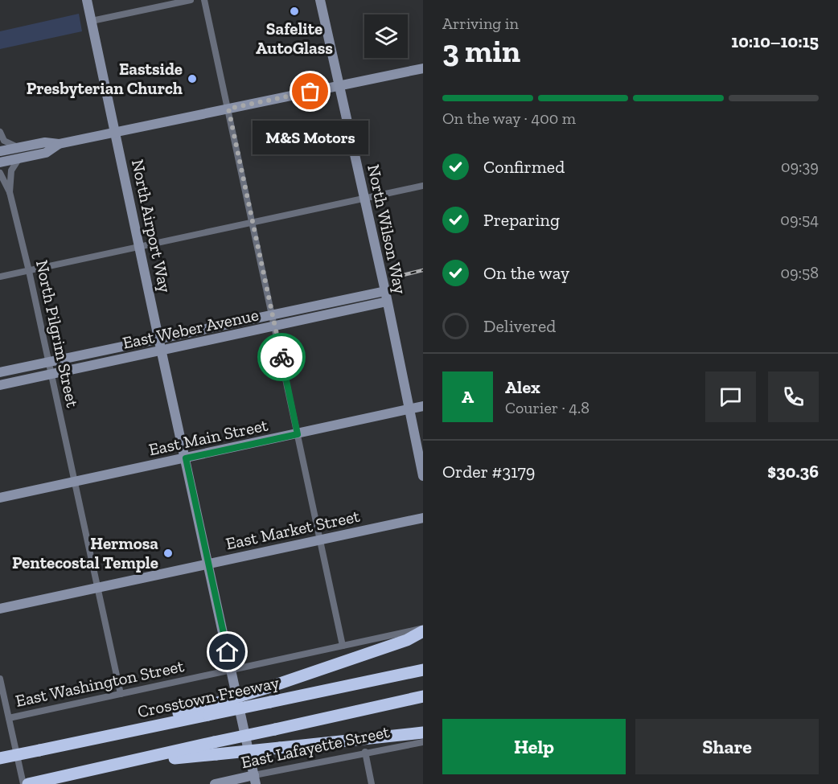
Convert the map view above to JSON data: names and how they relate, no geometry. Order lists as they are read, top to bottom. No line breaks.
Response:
{"streets":{"highway":["Crosstown Freeway"],"main road":["North Airport Way","North Wilson Way","East Weber Avenue","East Main Street","East Market Street","East Lafayette Street"],"street":["North Pilgrim Street","East Washington Street"]},"crossings":[["North Airport Way","East Weber Avenue"],["North Airport Way","East Main Street"],["North Airport Way","East Market Street"],["North Airport Way","East Washington Street"],["North Airport Way","East Lafayette Street"],["North Wilson Way","East Weber Avenue"],["North Wilson Way","East Main Street"],["East Weber Avenue","North Pilgrim Street"],["North Pilgrim Street","East Main Street"],["North Pilgrim Street","East Market Street"],["North Pilgrim Street","East Washington Street"]],"places":["Safelite AutoGlass","Eastside Presbyterian Church","M&S Motors","Hermosa Pentecostal Temple"],"page":{"heading":["3 min","Arriving in","10:10–10:15"],"panel":["Alex","Courier · 4.8","Order #3179","$30.36"],"bar":"On the way · 400 m","bubble":"M&S Motors","list":[["Confirmed","09:39"],["Preparing","09:54"],["On the way","09:58"],"Delivered"],"round":"A","buttons":["Help","Share"]}}
